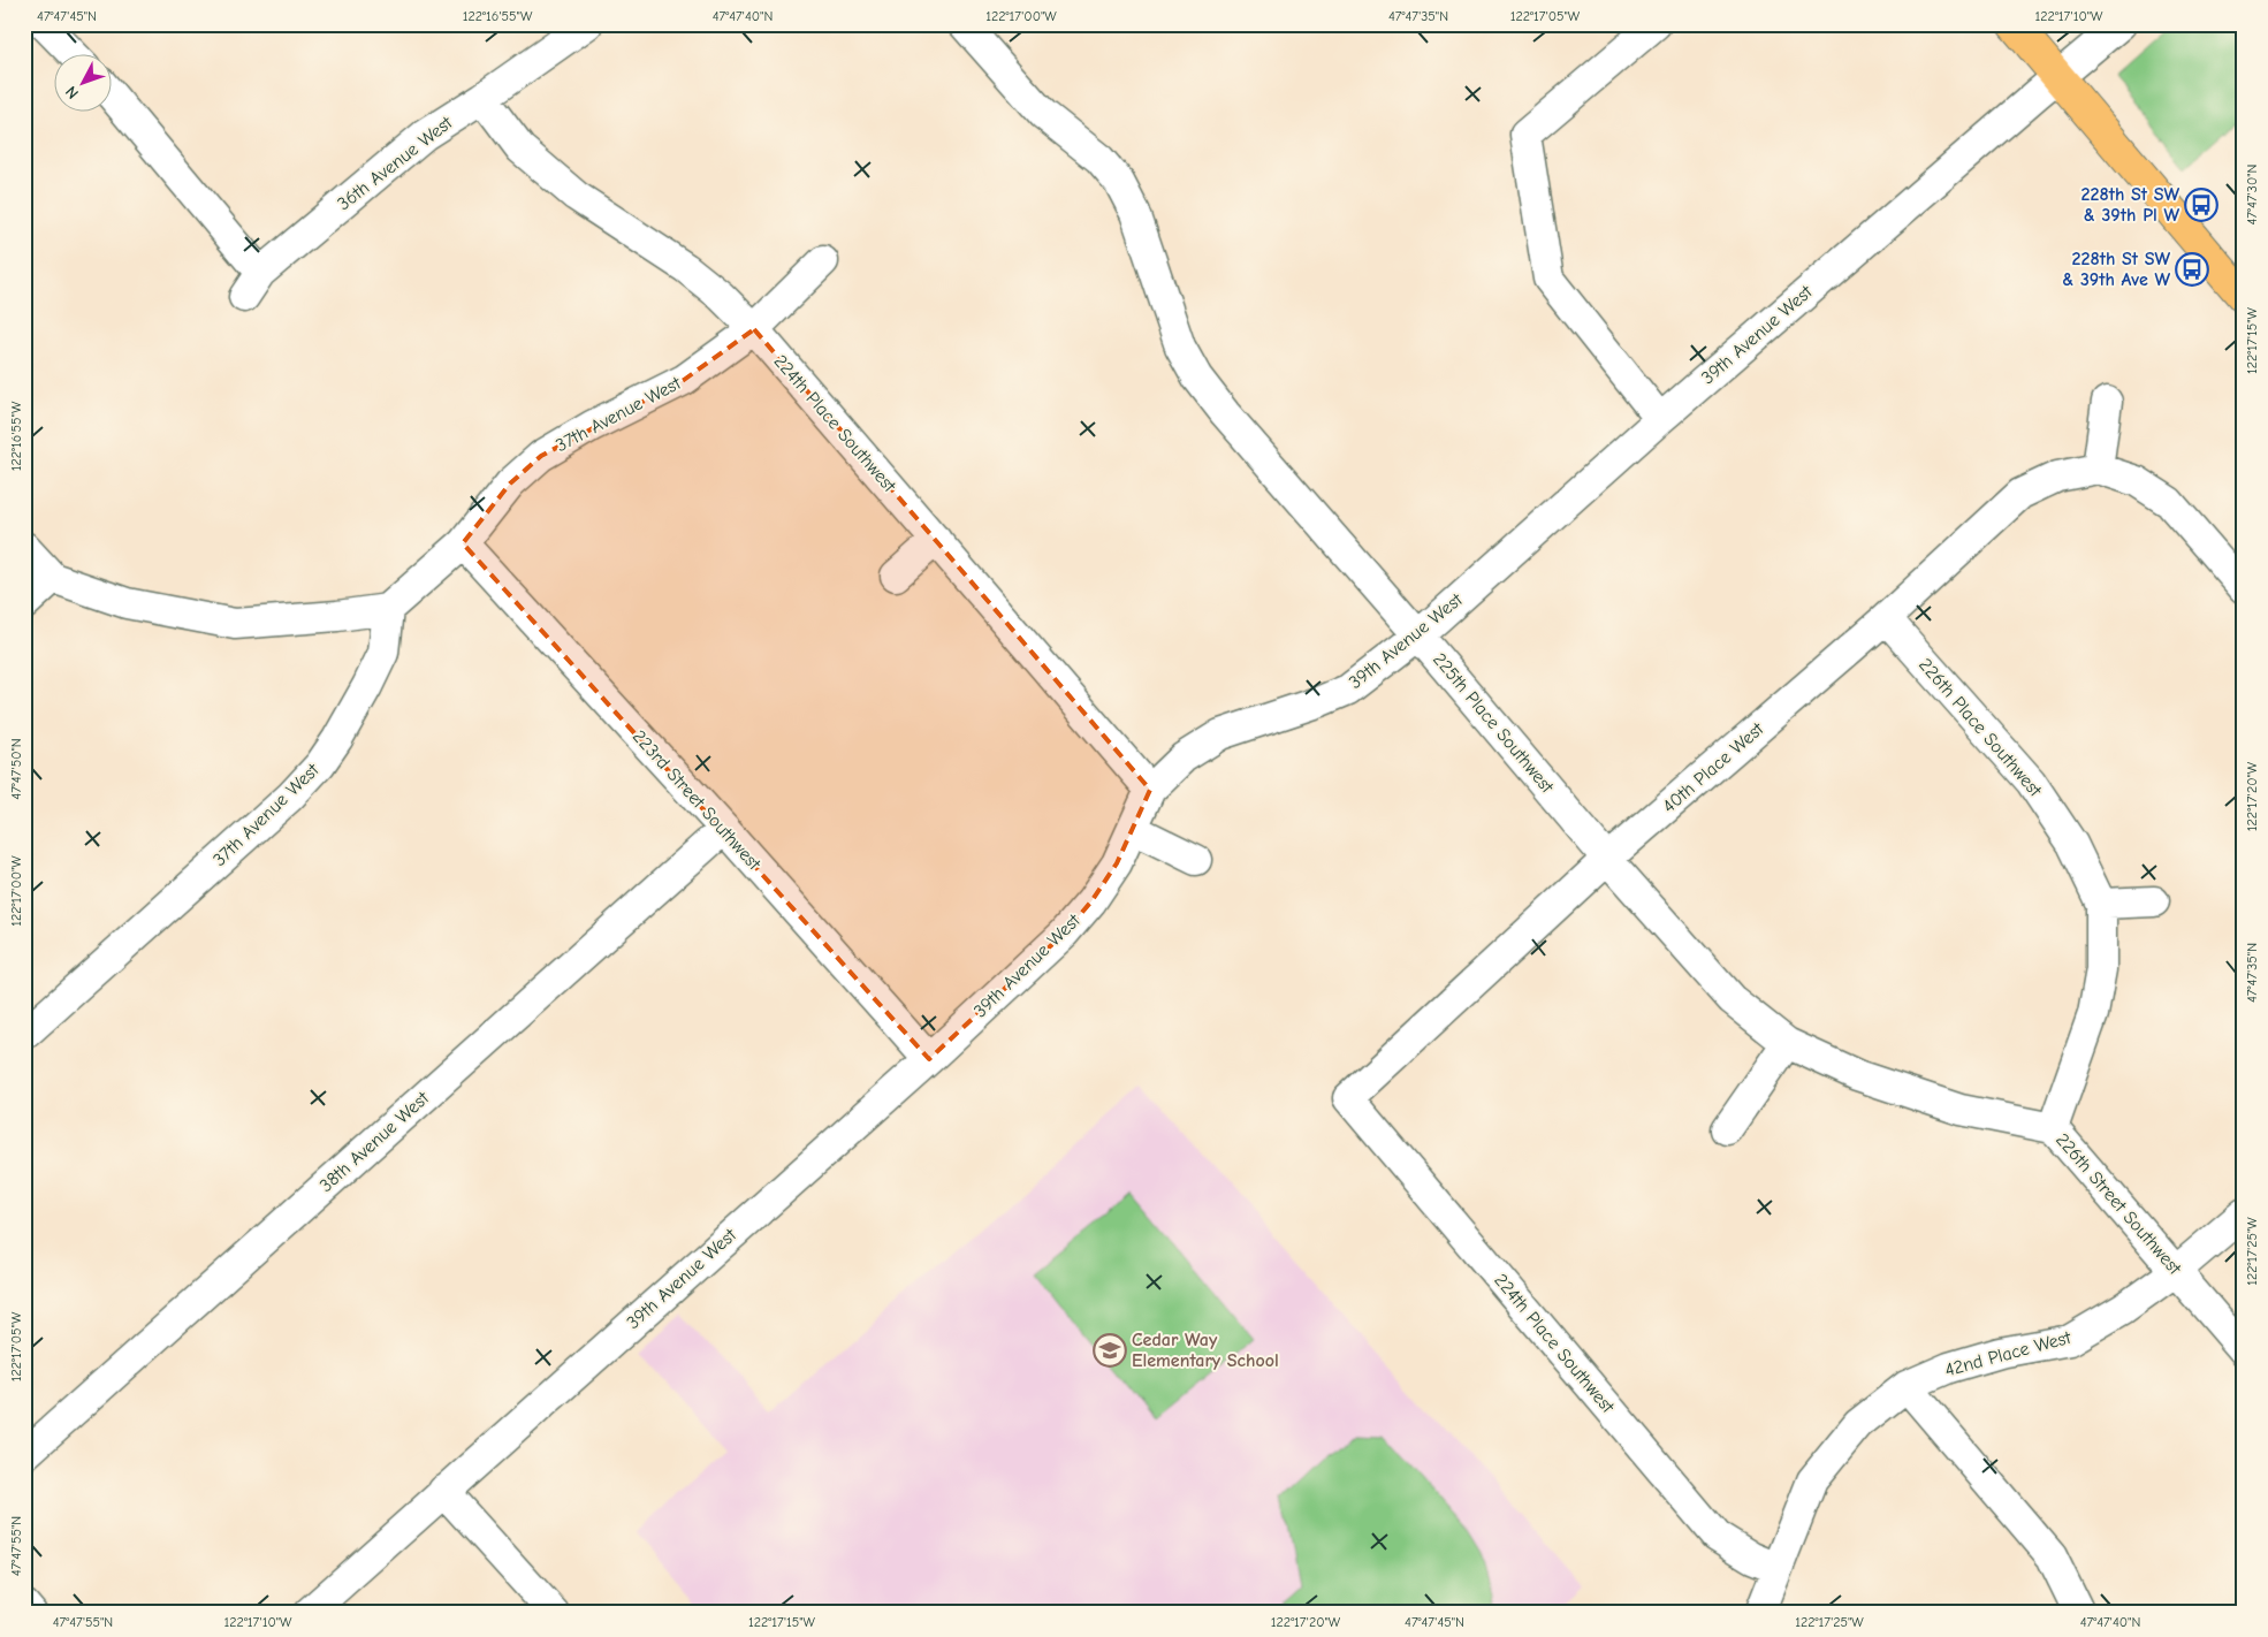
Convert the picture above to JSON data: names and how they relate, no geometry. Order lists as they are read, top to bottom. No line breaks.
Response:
{"streets":{"street":["36th Avenue West","39th Avenue West","37th Avenue West","224th Place Southwest","225th Place Southwest","226th Place Southwest","40th Place West","223rd Street Southwest","38th Avenue West","226th Street Southwest","42nd Place West"]},"crossings":[["36th Avenue West","224th Place Southwest"],["39th Avenue West","224th Place Southwest"],["39th Avenue West","225th Place Southwest"],["39th Avenue West","223rd Street Southwest"],["37th Avenue West","224th Place Southwest"],["37th Avenue West","223rd Street Southwest"],["224th Place Southwest","40th Place West"],["224th Place Southwest","42nd Place West"],["225th Place Southwest","40th Place West"],["225th Place Southwest","226th Street Southwest"],["226th Place Southwest","40th Place West"],["226th Place Southwest","226th Street Southwest"],["223rd Street Southwest","38th Avenue West"],["226th Street Southwest","42nd Place West"]],"places":{"bus stop":["228th St SW & 39th Pl W","228th St SW & 39th Ave W"],"school or university":["Cedar Way Elementary School"]},"north":"bottom left","coordinates":["47°47'45\"N","122°16'55\"W","47°47'40\"N","122°17'00\"W","47°47'35\"N","122°17'05\"W","122°17'10\"W","47°47'30\"N","122°17'15\"W","47°47'50\"N","122°17'20\"W","122°17'25\"W","47°47'55\"N"]}
